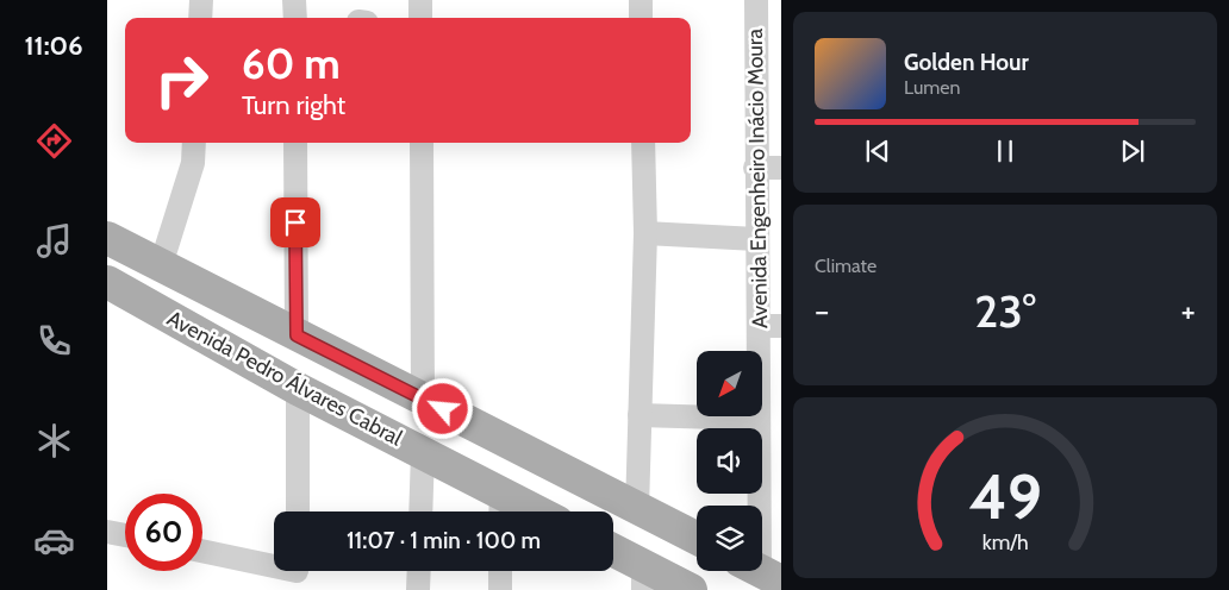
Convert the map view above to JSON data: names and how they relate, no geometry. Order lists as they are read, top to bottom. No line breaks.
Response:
{"streets":{"main road":["Avenida Pedro Álvares Cabral"],"street":["Avenida Engenheiro Inácio Moura"]},"north":"bottom left","page":{"tabs":"11:06","turn":["60 m","Turn right"],"song":["Golden Hour","Lumen"],"tile":"Climate","heat":["−","23°","+"],"limit":"60","trip":"11:07 · 1 min · 100 m","gauge":["49","km/h"]}}
